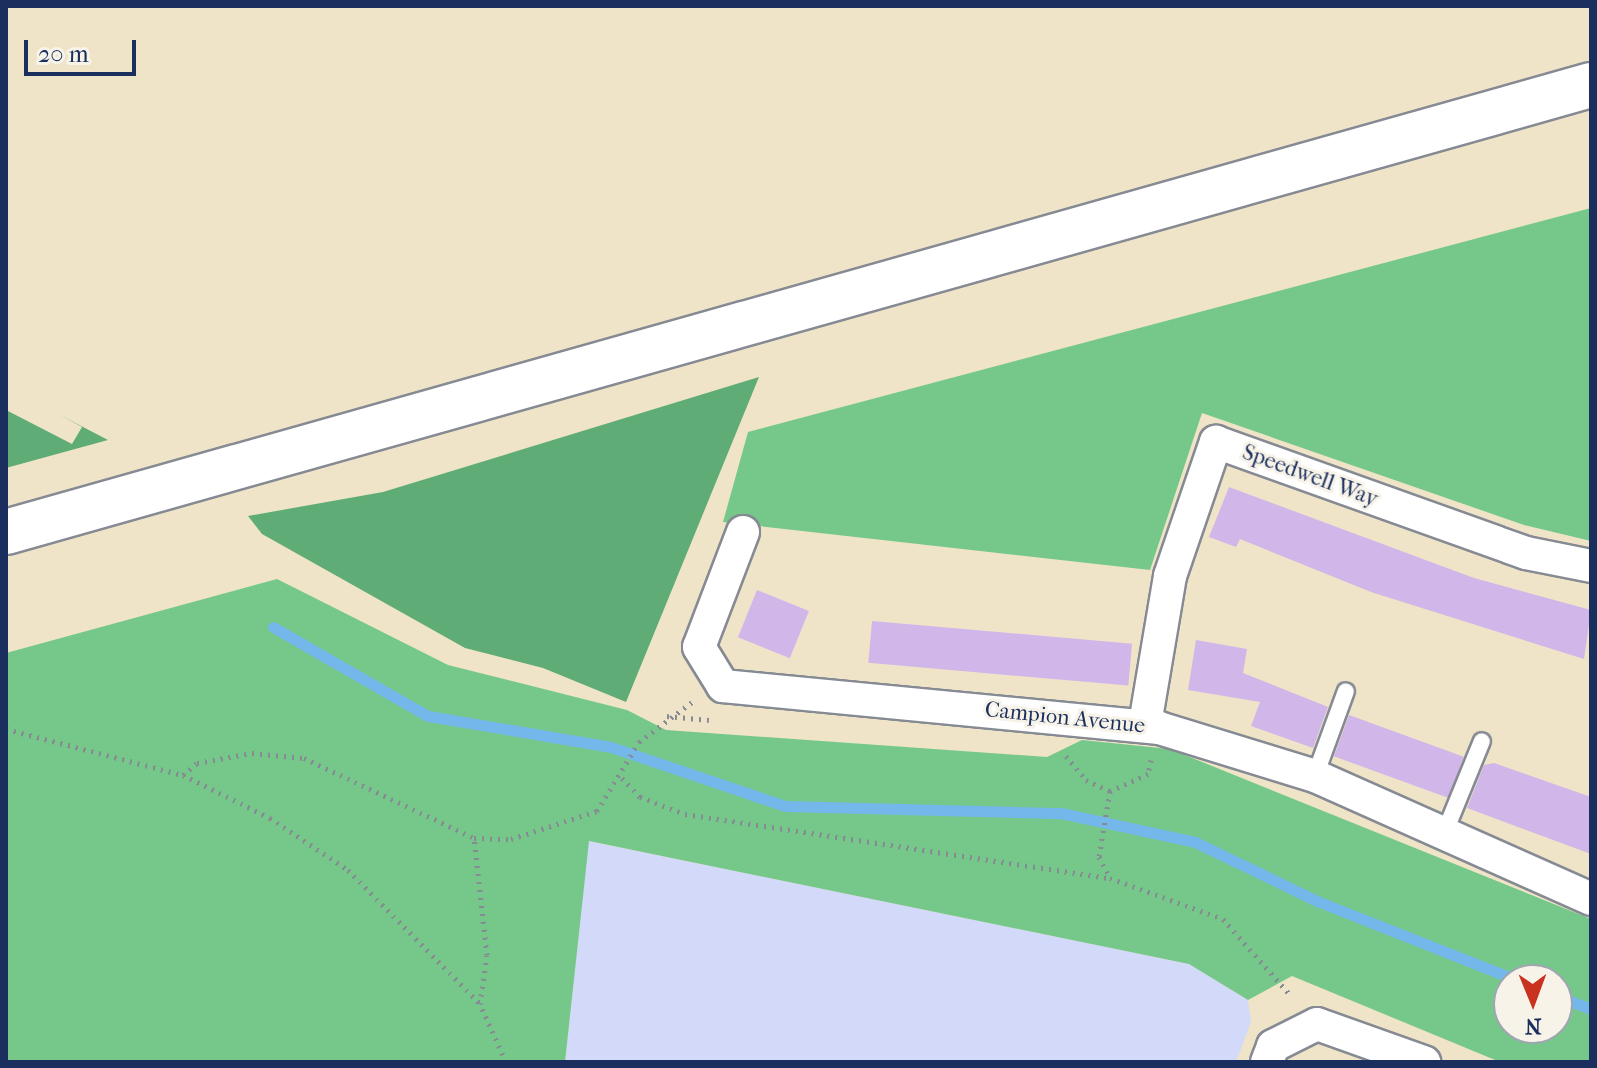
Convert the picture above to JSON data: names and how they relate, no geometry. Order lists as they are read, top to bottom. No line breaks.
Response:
{"streets":{"street":["Speedwell Way","Campion Avenue"]},"crossings":[["Speedwell Way","Campion Avenue"]],"scale_bar":"20 m","north":"bottom"}
